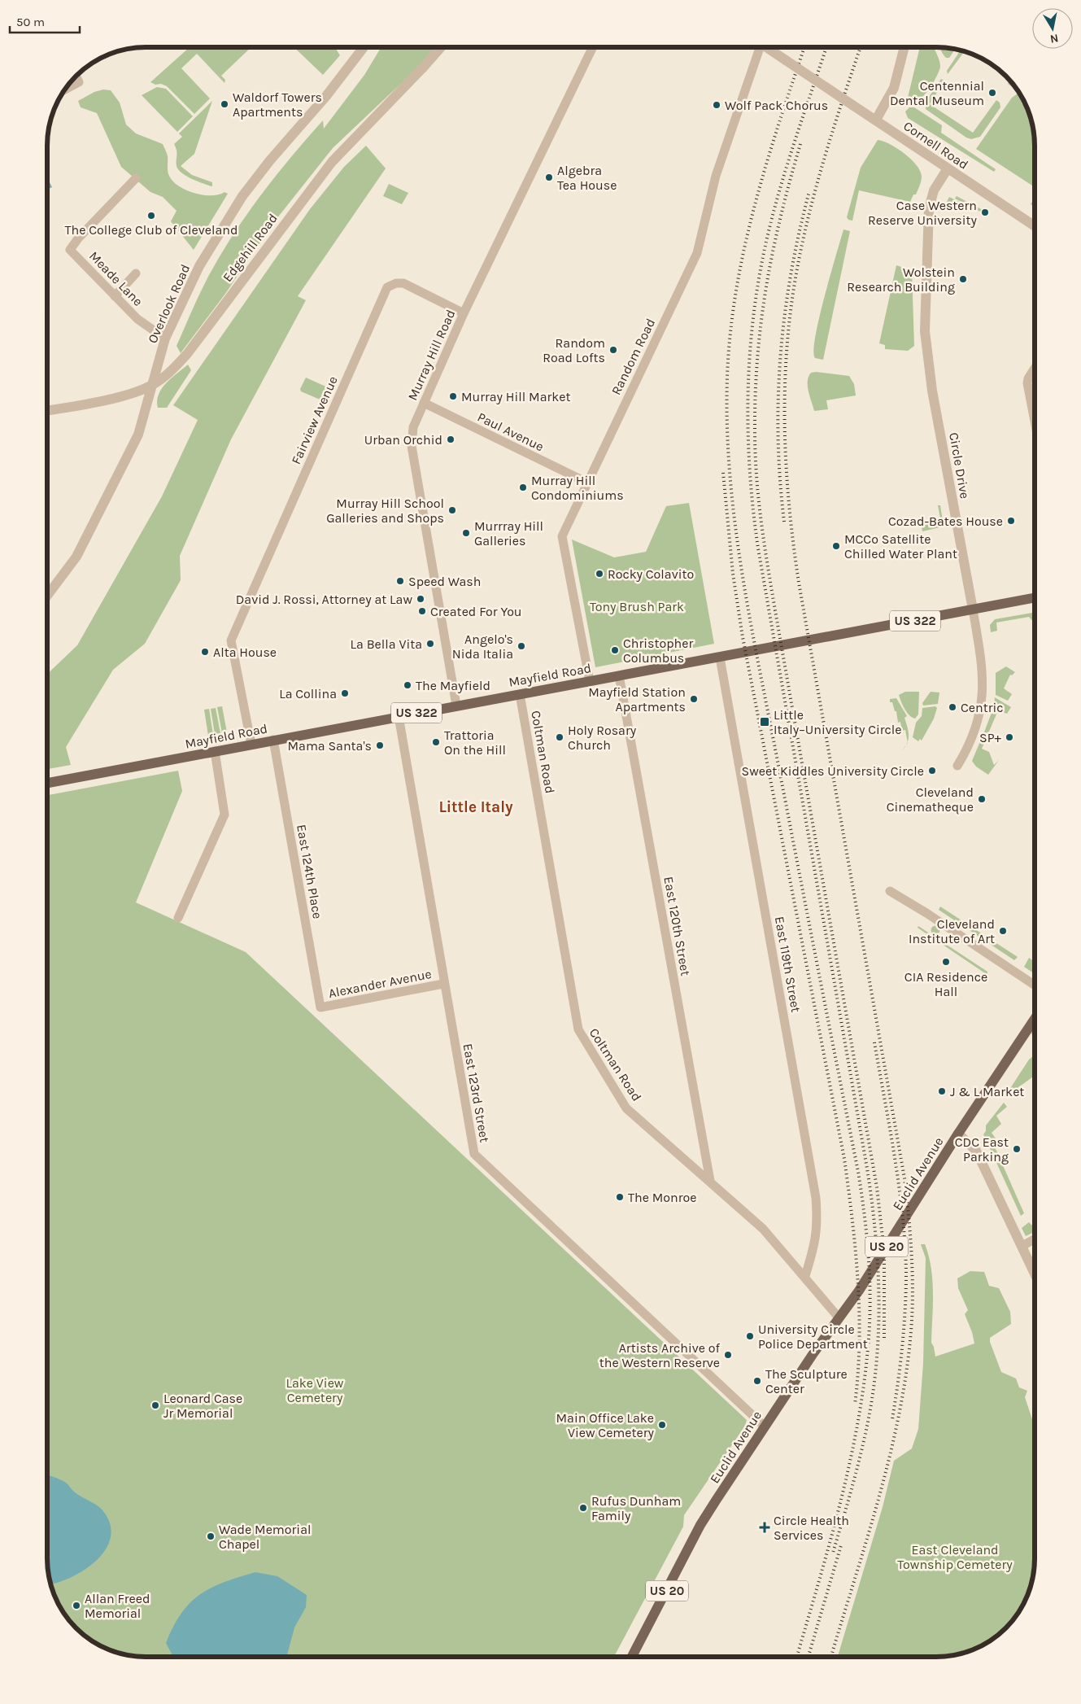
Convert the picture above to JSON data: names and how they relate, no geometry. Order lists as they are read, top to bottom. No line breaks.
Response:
{"streets":{"main road":["US 322","Mayfield Road","Euclid Avenue","US 20"],"street":["Cornell Road","Edgehill Road","Meade Lane","Overlook Road","Murray Hill Road","Random Road","Fairview Avenue","Paul Avenue","Circle Drive","Coltman Road","East 124th Place","East 120th Street","East 119th Street","Alexander Avenue","East 123rd Street"]},"crossings":[["Cornell Road","Circle Drive"],["Edgehill Road","Overlook Road"],["Meade Lane","Overlook Road"],["Murray Hill Road","Fairview Avenue"],["Murray Hill Road","Paul Avenue"],["Murray Hill Road","Mayfield Road"],["Random Road","Paul Avenue"],["Random Road","Mayfield Road"],["Fairview Avenue","Mayfield Road"],["Circle Drive","Mayfield Road"],["Mayfield Road","Coltman Road"],["Mayfield Road","East 124th Place"],["Mayfield Road","East 120th Street"],["Mayfield Road","East 119th Street"],["Mayfield Road","East 123rd Street"],["Coltman Road","East 120th Street"],["Coltman Road","East 119th Street"],["Coltman Road","Euclid Avenue"],["East 124th Place","Alexander Avenue"],["Alexander Avenue","East 123rd Street"],["East 123rd Street","Euclid Avenue"]],"districts":["Little Italy"],"parks":["Tony Brush Park","Lake View Cemetery","East Cleveland Township Cemetery"],"places":{"other":["Centennial Dental Museum","Waldorf Towers Apartments","Wolf Pack Chorus","Algebra Tea House","Case Western Reserve University","The College Club of Cleveland","Wolstein Research Building","Random Road Lofts","Murray Hill Market","Urban Orchid","Murray Hill Condominiums","Murray Hill School Galleries and Shops","Cozad-Bates House","Murrray Hill Galleries","MCCo Satellite Chilled Water Plant","Rocky Colavito","Speed Wash","David J. Rossi, Attorney at Law","Created For You","La Bella Vita","Angelo's Nida Italia","Christopher Columbus","Alta House","The Mayfield","La Collina","Mayfield Station Apartments","Centric","Holy Rosary Church","SP+","Trattoria On the Hill","Mama Santa's","Sweet Kiddles University Circle","Cleveland Cinematheque","Cleveland Institute of Art","CIA Residence Hall","J & L Market","CDC East Parking","The Monroe","University Circle Police Department","Artists Archive of the Western Reserve","The Sculpture Center","Leonard Case Jr Memorial","Main Office Lake View Cemetery","Rufus Dunham Family","Wade Memorial Chapel","Allan Freed Memorial"],"transit":["Little Italy–University Circle"],"health":["Circle Health Services"]},"scale_bar":"50 m","north":"bottom"}
